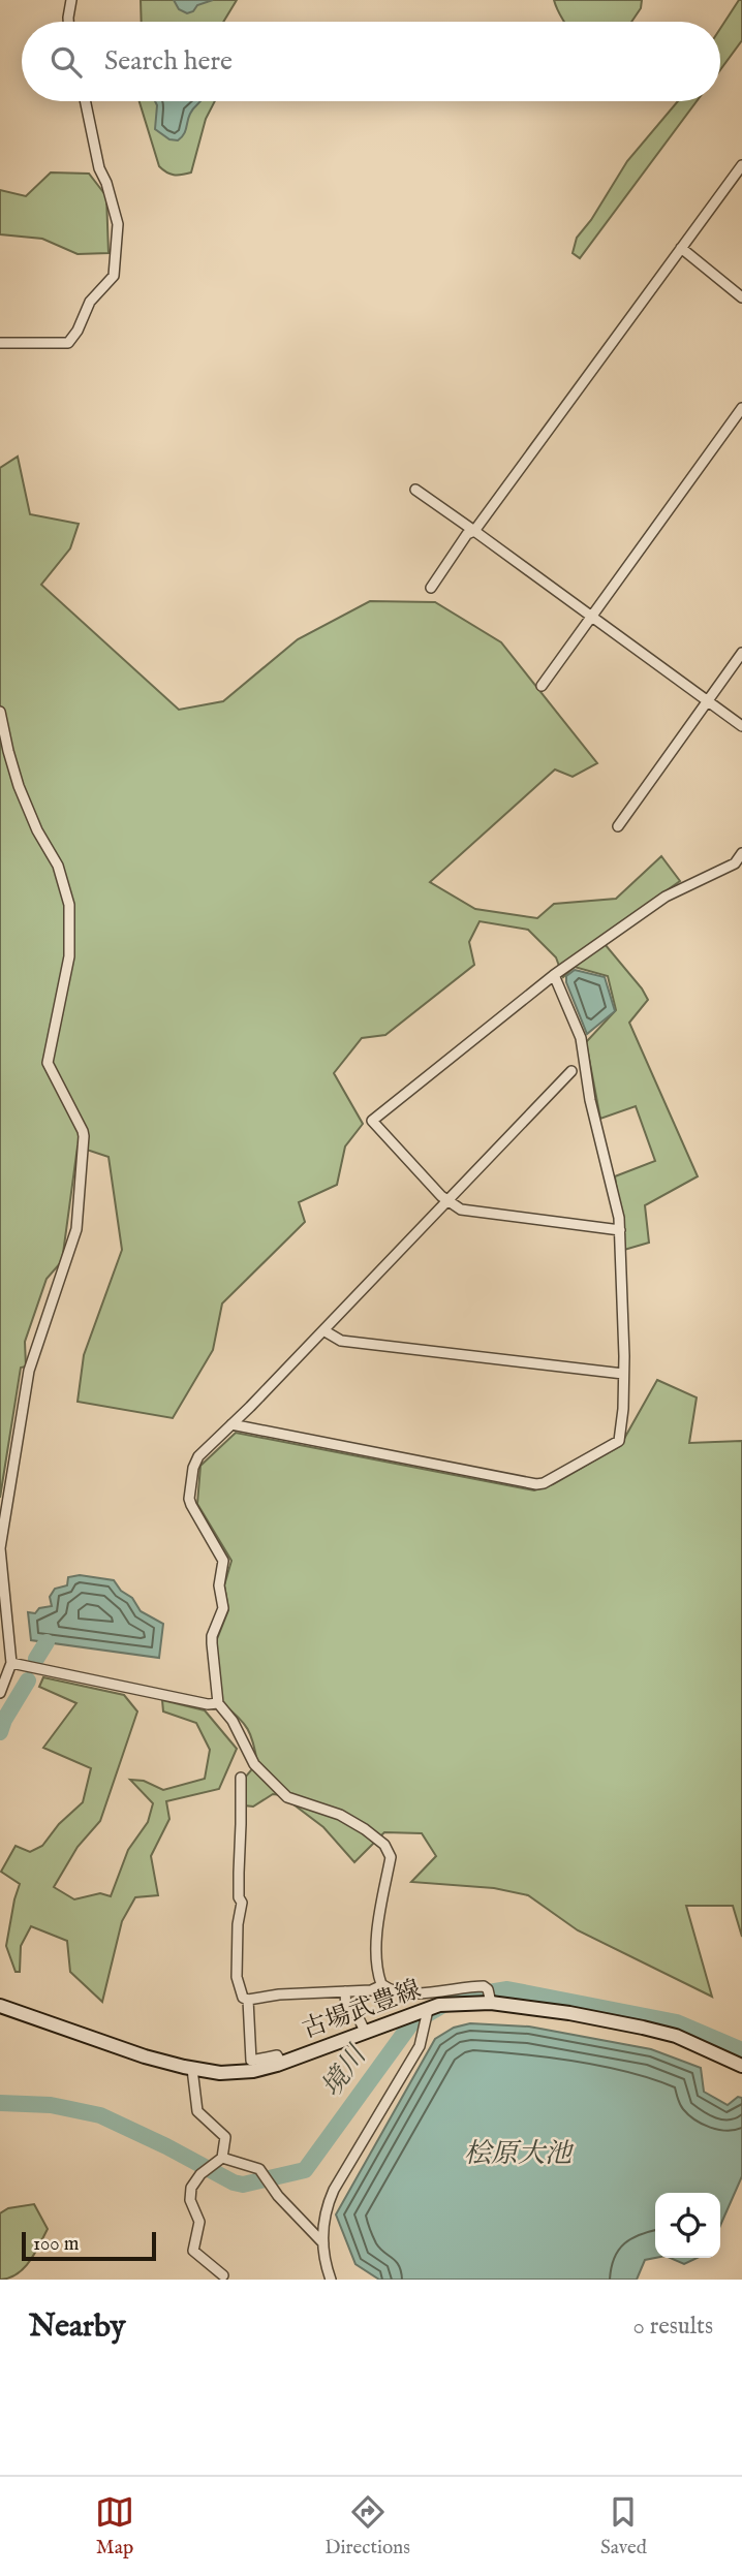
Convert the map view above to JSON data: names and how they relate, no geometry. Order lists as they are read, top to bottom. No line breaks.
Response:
{"streets":{"main road":["古場武豊線"]},"water":["境川","桧原大池"],"scale_bar":"100 m","page":{"search":"Search here","scale":"100 m","heading":["Nearby","0 results"],"nav":["Map","Directions","Saved"]}}
